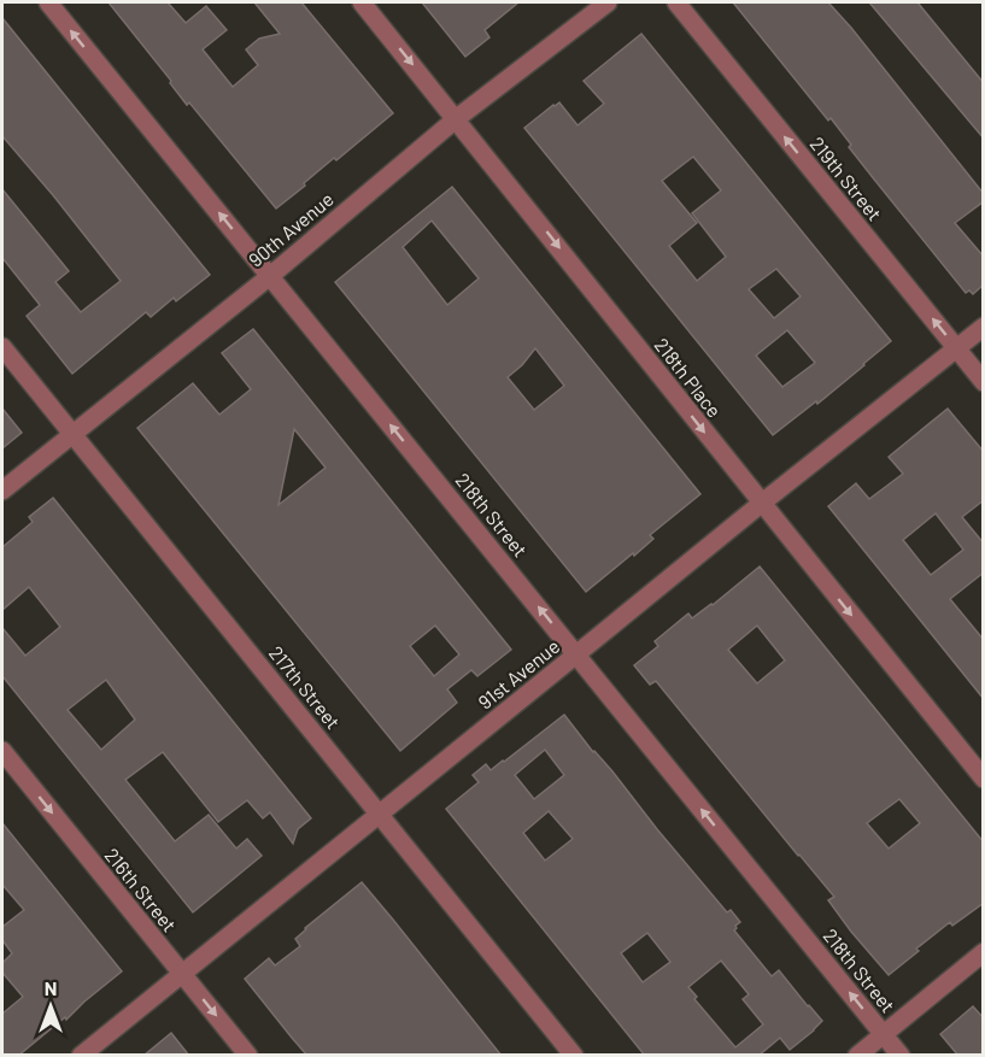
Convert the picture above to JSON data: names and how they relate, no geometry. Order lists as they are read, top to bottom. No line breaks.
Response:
{"streets":{"street":["219th Street","90th Avenue","218th Place","218th Street","91st Avenue","217th Street","216th Street"]},"crossings":[["219th Street","91st Avenue"],["90th Avenue","218th Place"],["90th Avenue","218th Street"],["90th Avenue","217th Street"],["218th Place","91st Avenue"],["218th Street","91st Avenue"],["91st Avenue","217th Street"],["91st Avenue","216th Street"]],"one_way":["219th Street","218th Place","218th Street","216th Street"],"north":"top"}
